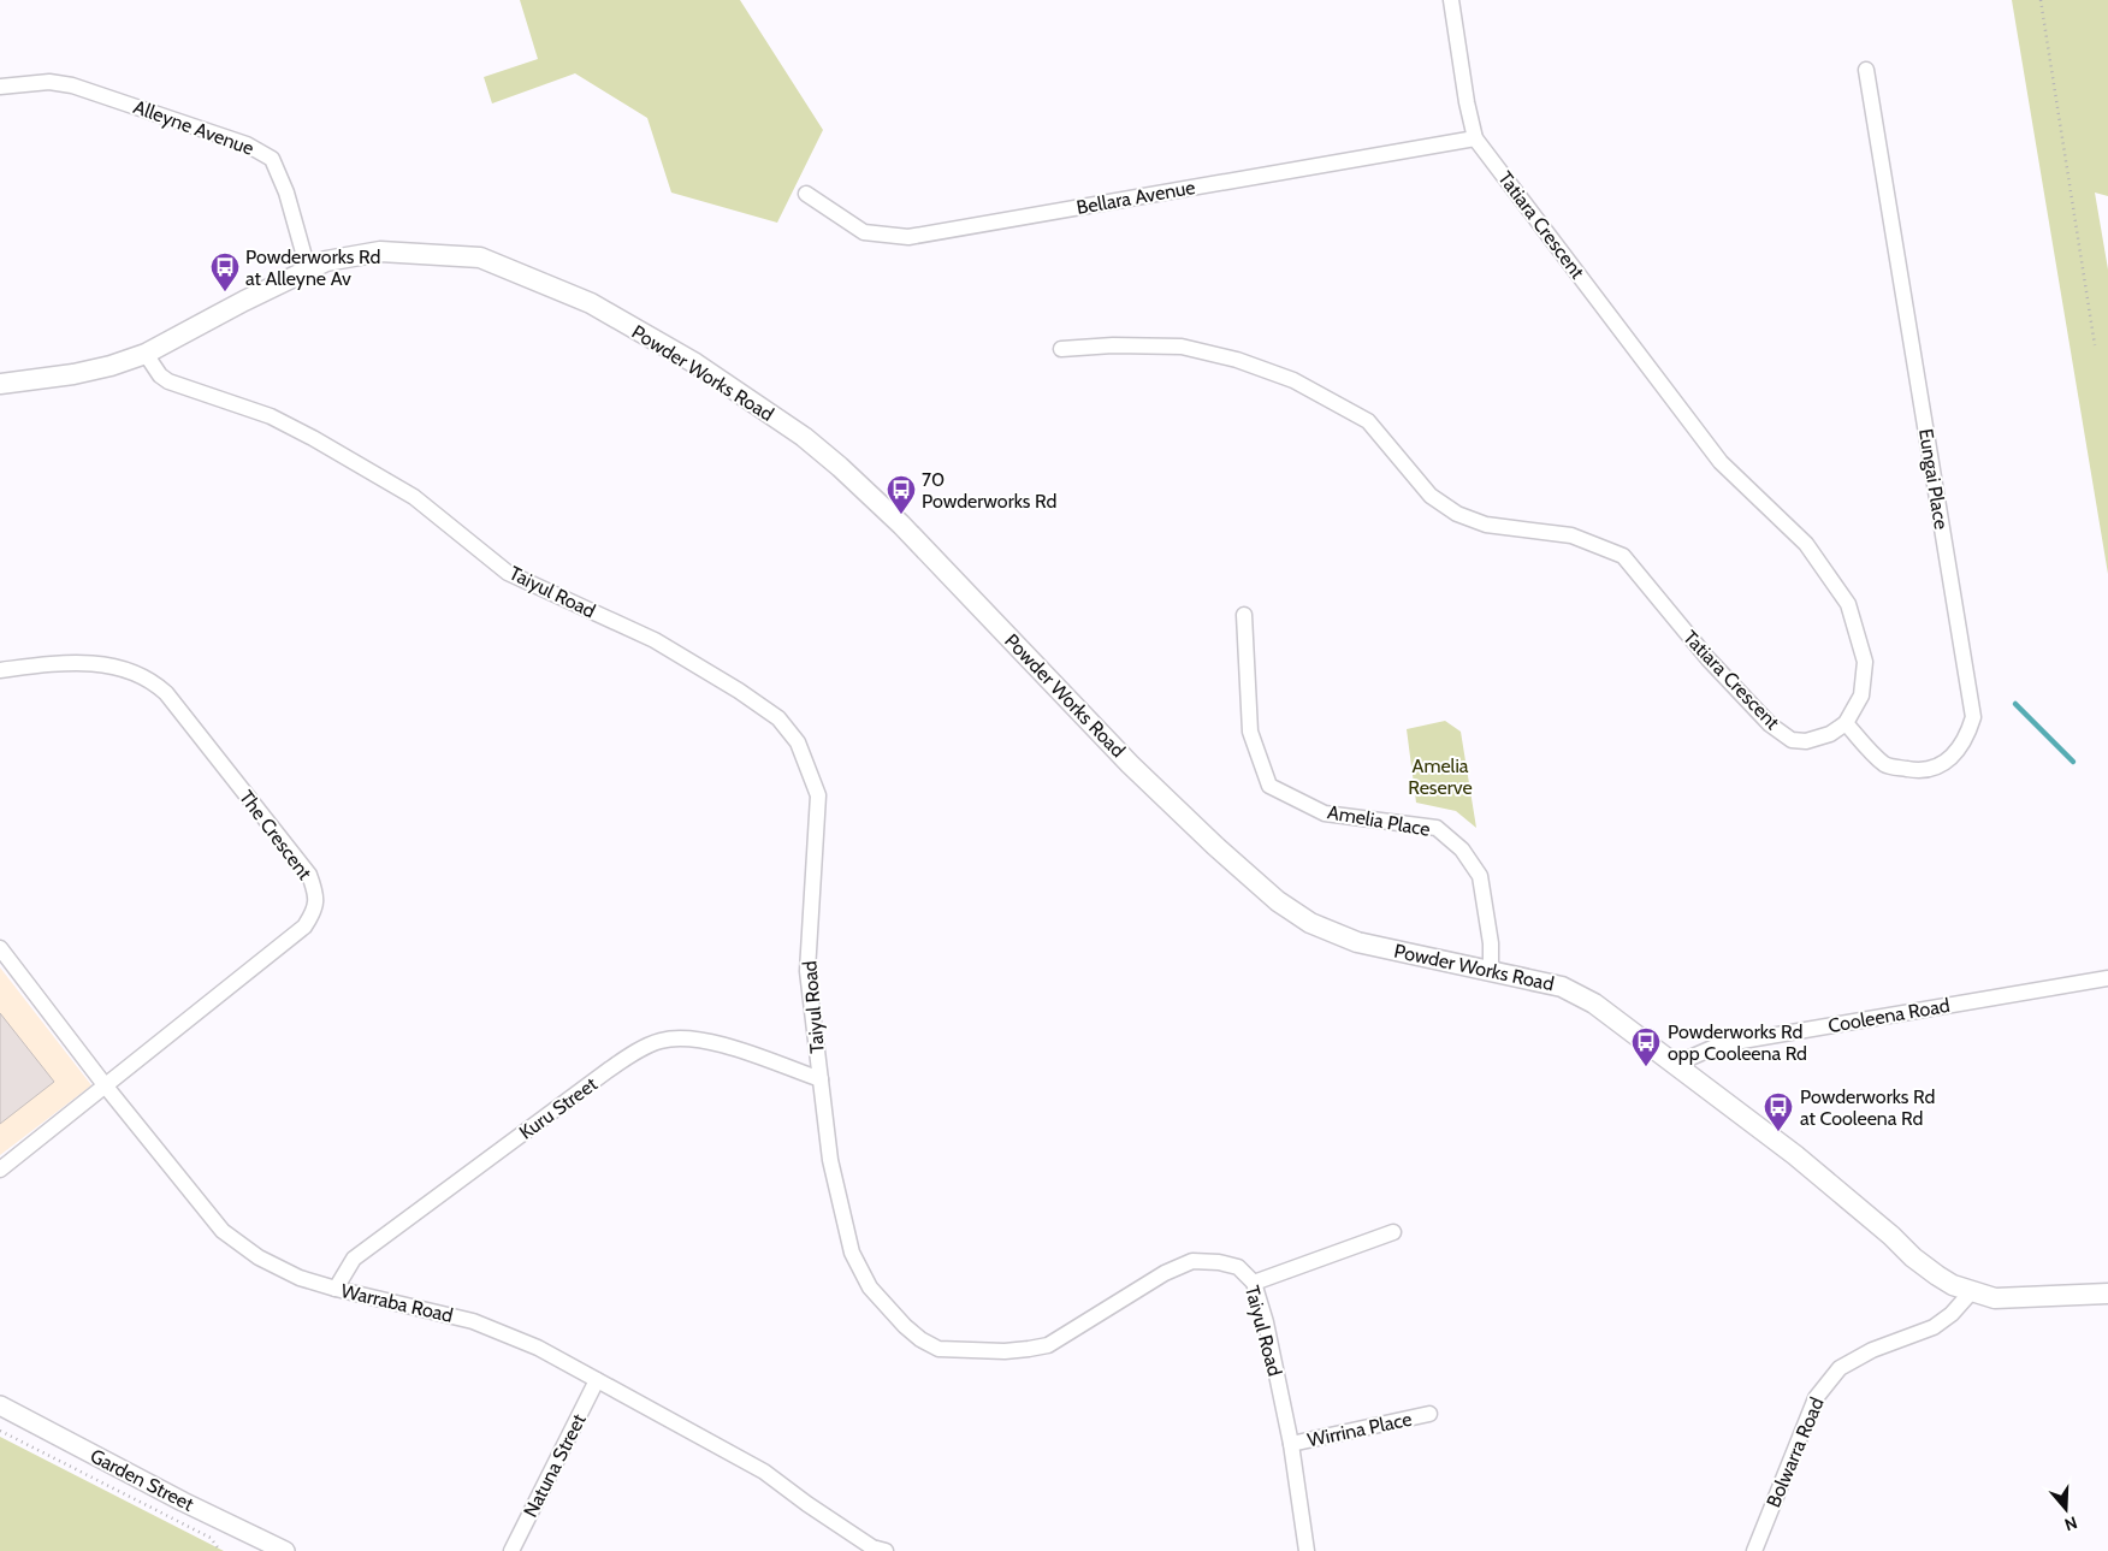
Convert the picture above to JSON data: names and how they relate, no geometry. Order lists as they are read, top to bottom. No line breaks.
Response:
{"streets":{"main road":["Powder Works Road"],"street":["Alleyne Avenue","Bellara Avenue","Tatiara Crescent","Eungai Place","Taiyul Road","Amelia Place","The Crescent","Cooleena Road","Kuru Street","Warraba Road","Wirrina Place","Bolwarra Road","Natuna Street","Garden Street"]},"crossings":[["Alleyne Avenue","Powder Works Road"],["Bellara Avenue","Tatiara Crescent"],["Tatiara Crescent","Eungai Place"],["Powder Works Road","Taiyul Road"],["Powder Works Road","Amelia Place"],["Powder Works Road","Cooleena Road"],["Powder Works Road","Bolwarra Road"],["Taiyul Road","Kuru Street"],["Taiyul Road","Wirrina Place"],["The Crescent","Warraba Road"],["Kuru Street","Warraba Road"],["Warraba Road","Natuna Street"]],"parks":["Amelia Reserve"],"places":{"bus stop":["Powderworks Rd at Alleyne Av","70 Powderworks Rd","Powderworks Rd opp Cooleena Rd","Powderworks Rd at Cooleena Rd"]},"north":"bottom"}
